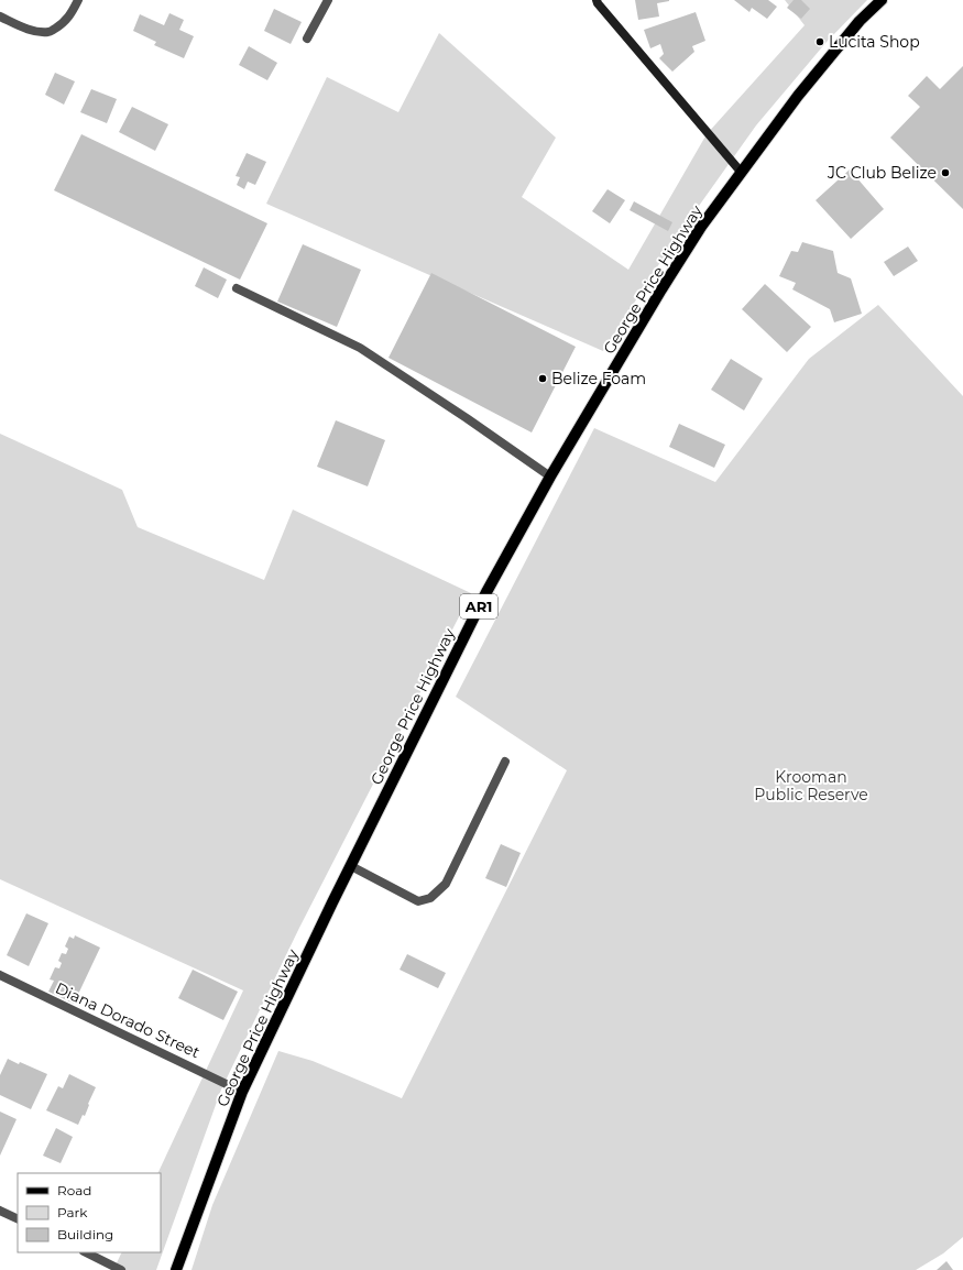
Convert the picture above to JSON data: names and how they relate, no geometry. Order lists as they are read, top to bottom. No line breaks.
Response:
{"streets":{"main road":["George Price Highway","AR1"],"street":["Diana Dorado Street"]},"crossings":[["George Price Highway","Diana Dorado Street"]],"parks":["Krooman Public Reserve"],"places":["Lucita Shop","JC Club Belize","Belize Foam"],"legend":["Road","Park","Building"]}
